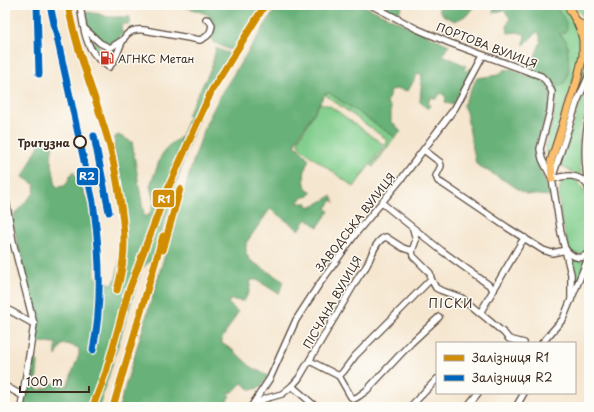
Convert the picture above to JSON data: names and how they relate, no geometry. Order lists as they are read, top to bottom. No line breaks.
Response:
{"streets":{"street":["ПОРТОВА ВУЛИЦЯ","ЗАВОДСЬКА ВУЛИЦЯ","ПІСЧАНА ВУЛИЦЯ"]},"crossings":[["ПОРТОВА ВУЛИЦЯ","ЗАВОДСЬКА ВУЛИЦЯ"],["ЗАВОДСЬКА ВУЛИЦЯ","ПІСЧАНА ВУЛИЦЯ"]],"districts":["ПІСКИ"],"places":{"fuel station":["АГНКС Метан"],"other":["Тритузна"]},"lines":["rail line R1","rail line R2"],"legend":["Залізниця R1","Залізниця R2"],"scale_bar":"100 m"}
